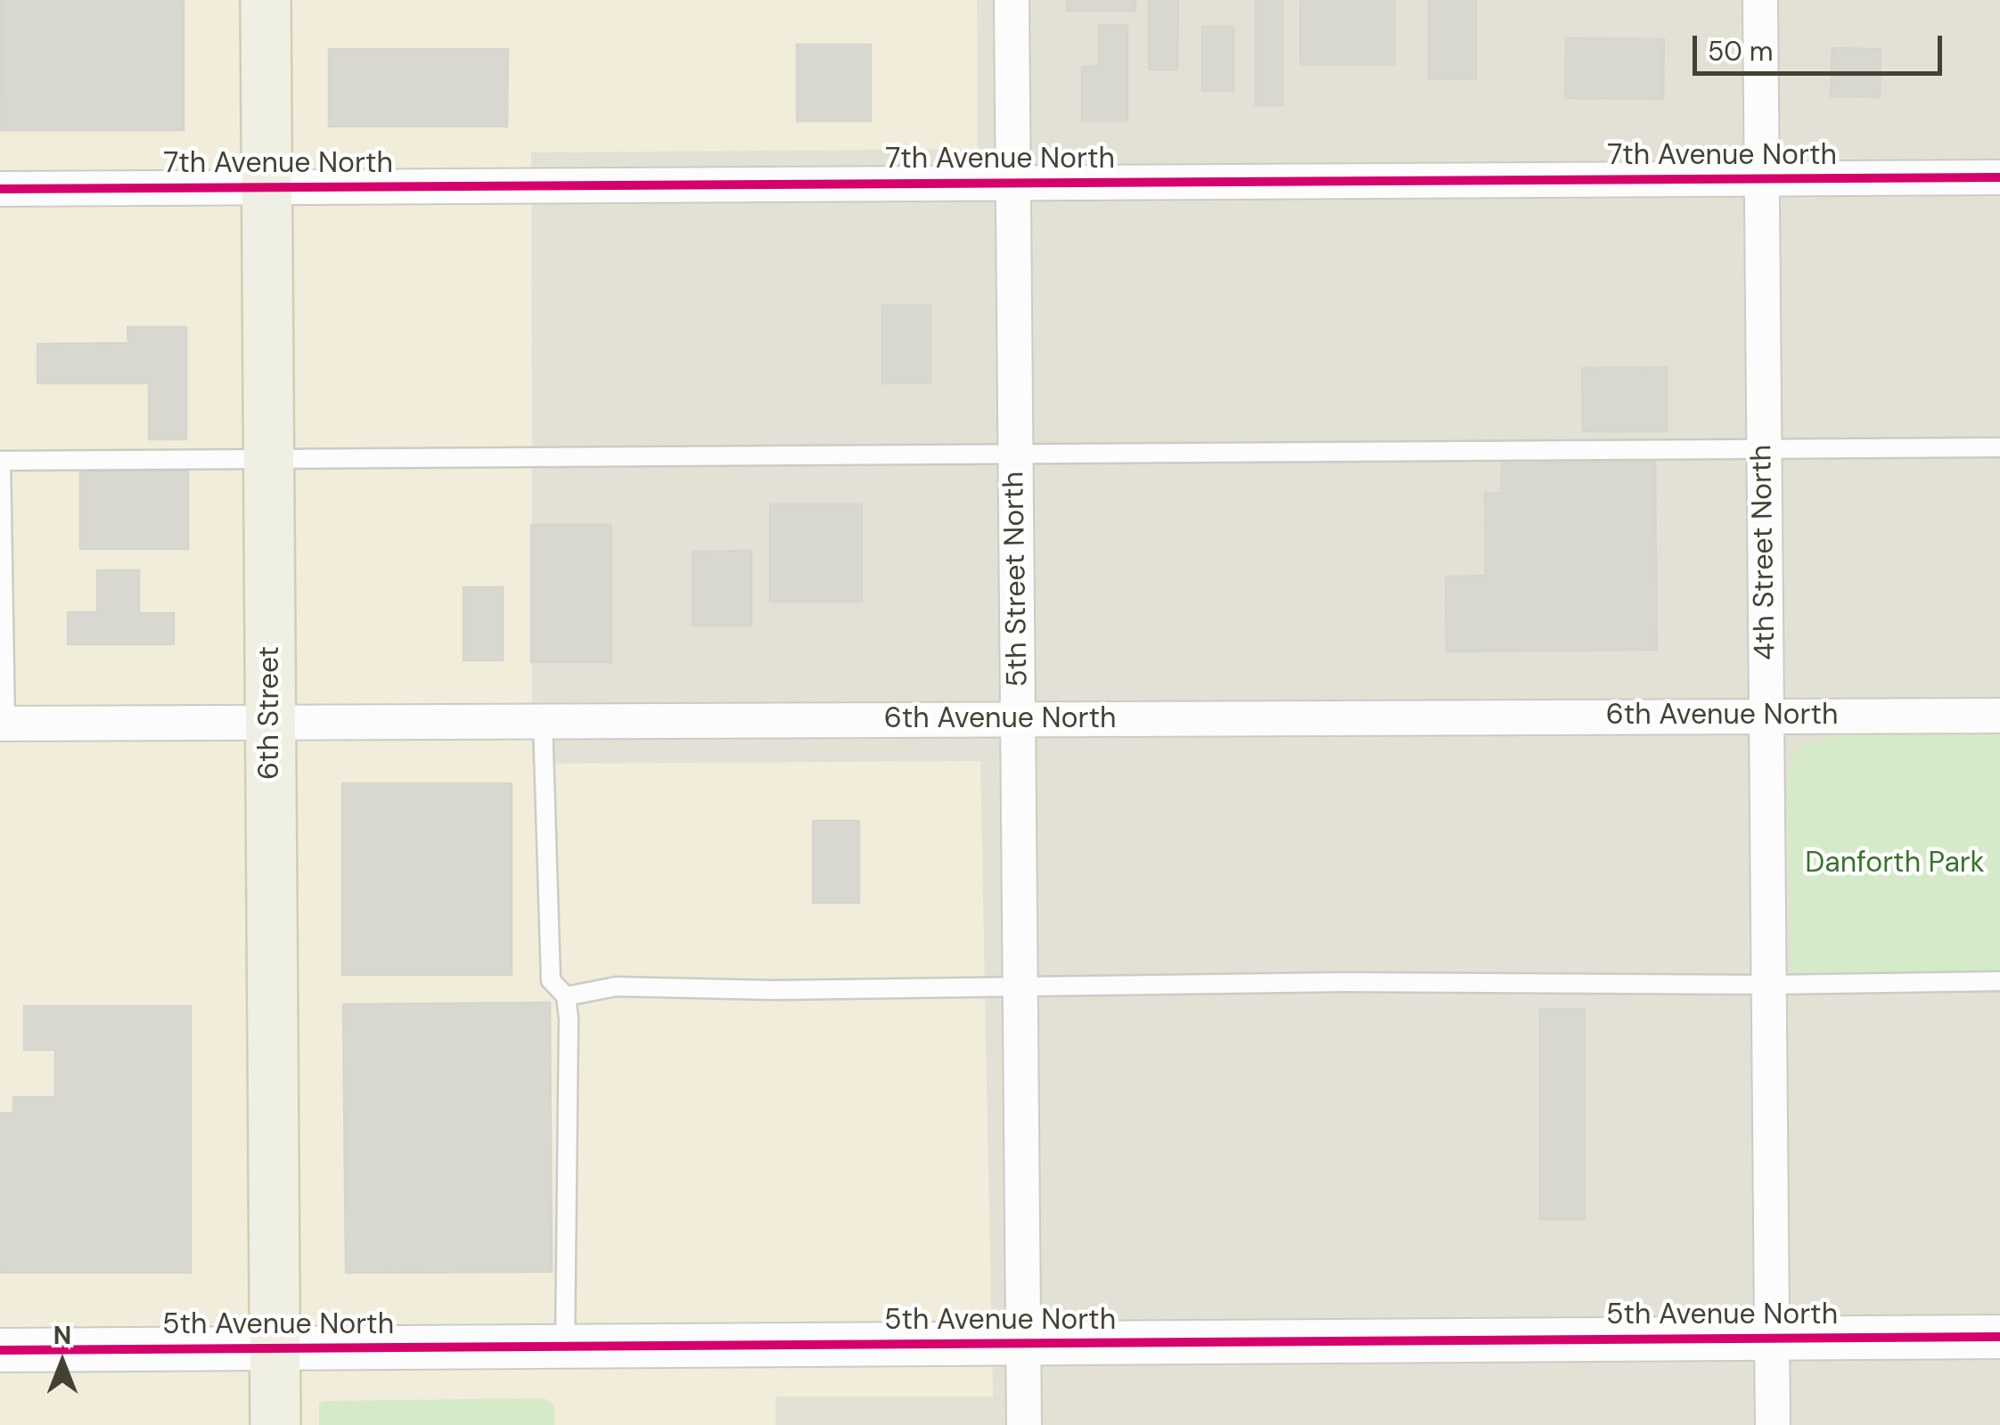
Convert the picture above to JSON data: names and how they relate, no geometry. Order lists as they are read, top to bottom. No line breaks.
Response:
{"streets":{"main road":["6th Street"],"street":["7th Avenue North","4th Street North","5th Street North","6th Avenue North","5th Avenue North"]},"crossings":[["7th Avenue North","4th Street North"],["7th Avenue North","5th Street North"],["7th Avenue North","6th Street"],["4th Street North","6th Avenue North"],["4th Street North","5th Avenue North"],["5th Street North","6th Avenue North"],["5th Street North","5th Avenue North"],["6th Street","6th Avenue North"],["6th Street","5th Avenue North"]],"parks":["Danforth Park"],"scale_bar":"50 m","north":"top"}
